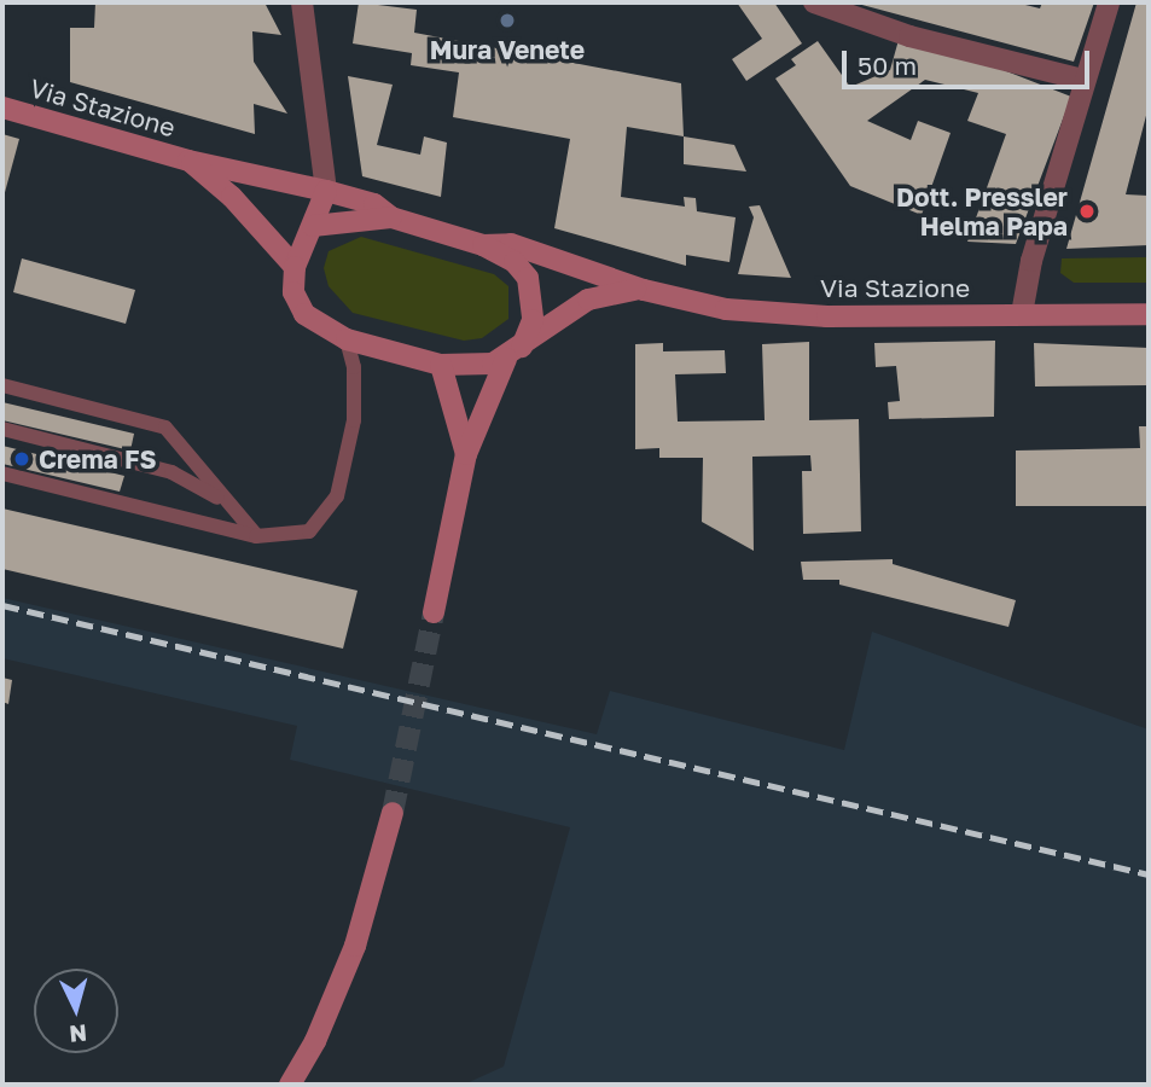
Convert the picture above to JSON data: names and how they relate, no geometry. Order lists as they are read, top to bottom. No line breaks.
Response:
{"streets":{"street":["Via Stazione"]},"places":["Mura Venete","Dott. Pressler Helma Papa","Crema FS"],"scale_bar":"50 m","north":"bottom"}
